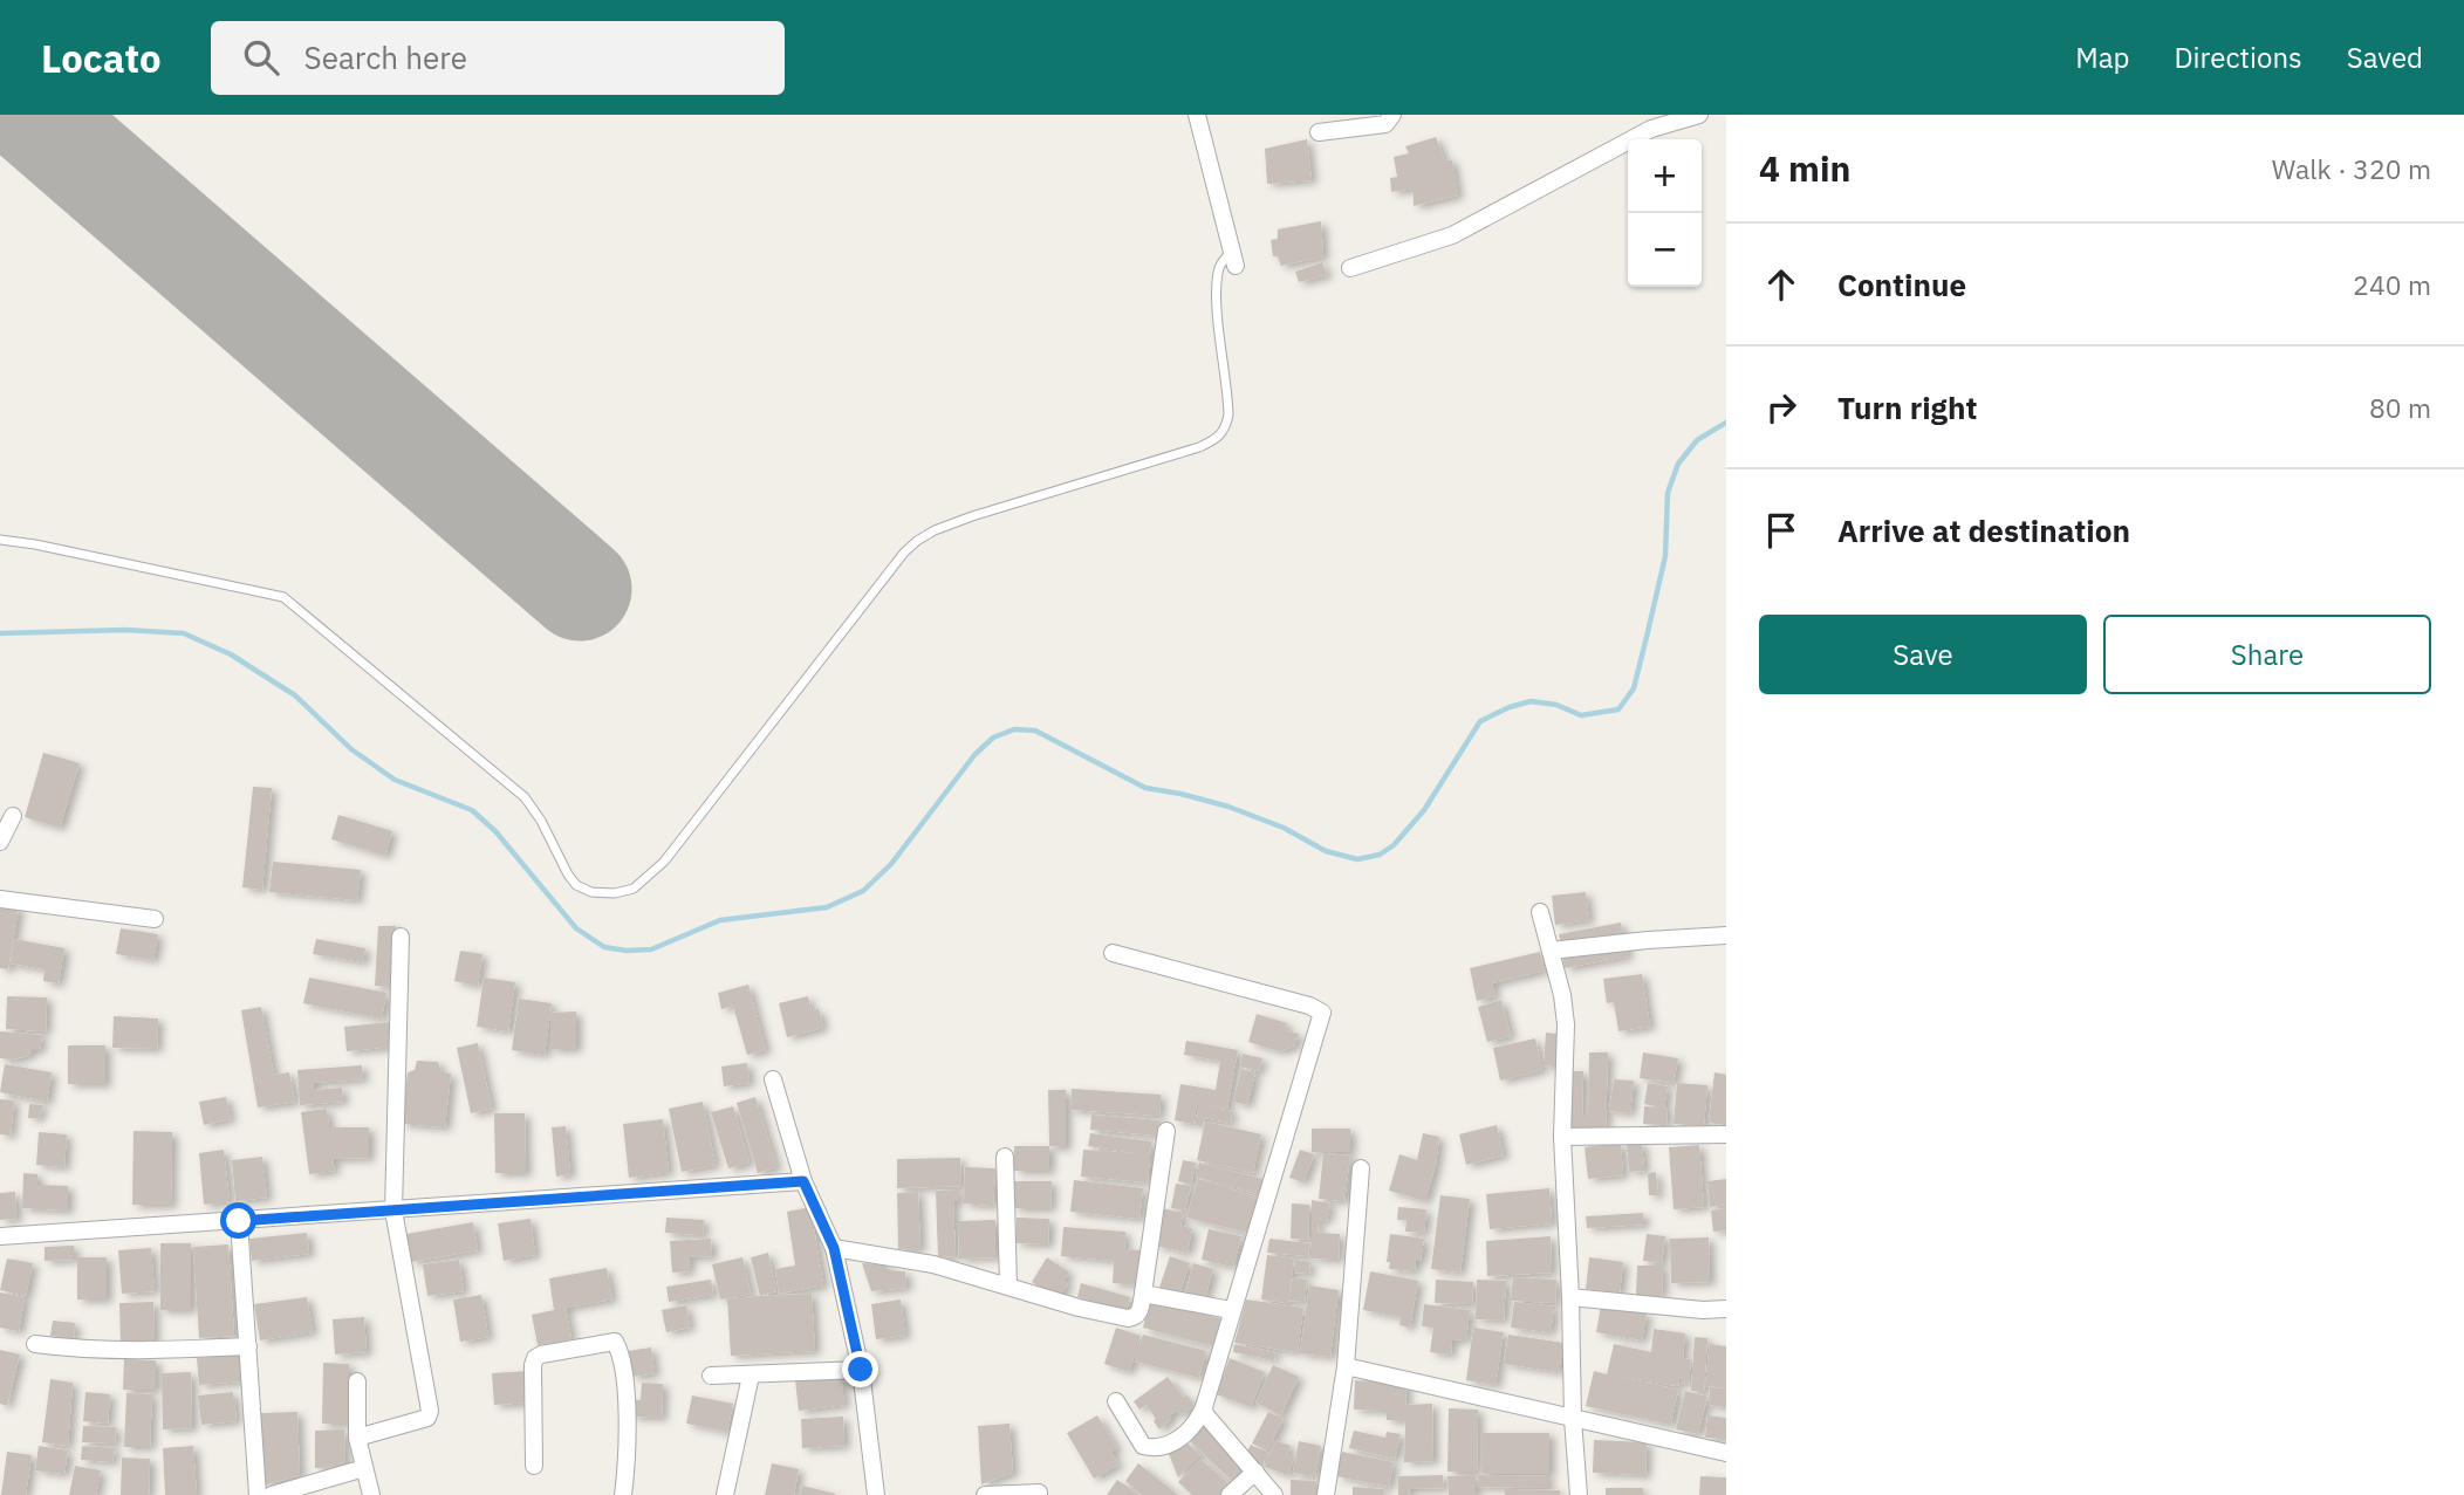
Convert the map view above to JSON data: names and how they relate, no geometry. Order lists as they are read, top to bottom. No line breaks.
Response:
{"page":{"header":"Locato","search":"Search here","nav":["Map","Directions","Saved"],"heading":["4 min","Walk · 320 m"],"map_buttons":["+","−"],"list":[["Continue","240 m"],["Turn right","80 m"],"Arrive at destination"],"buttons":["Save","Share"]}}
